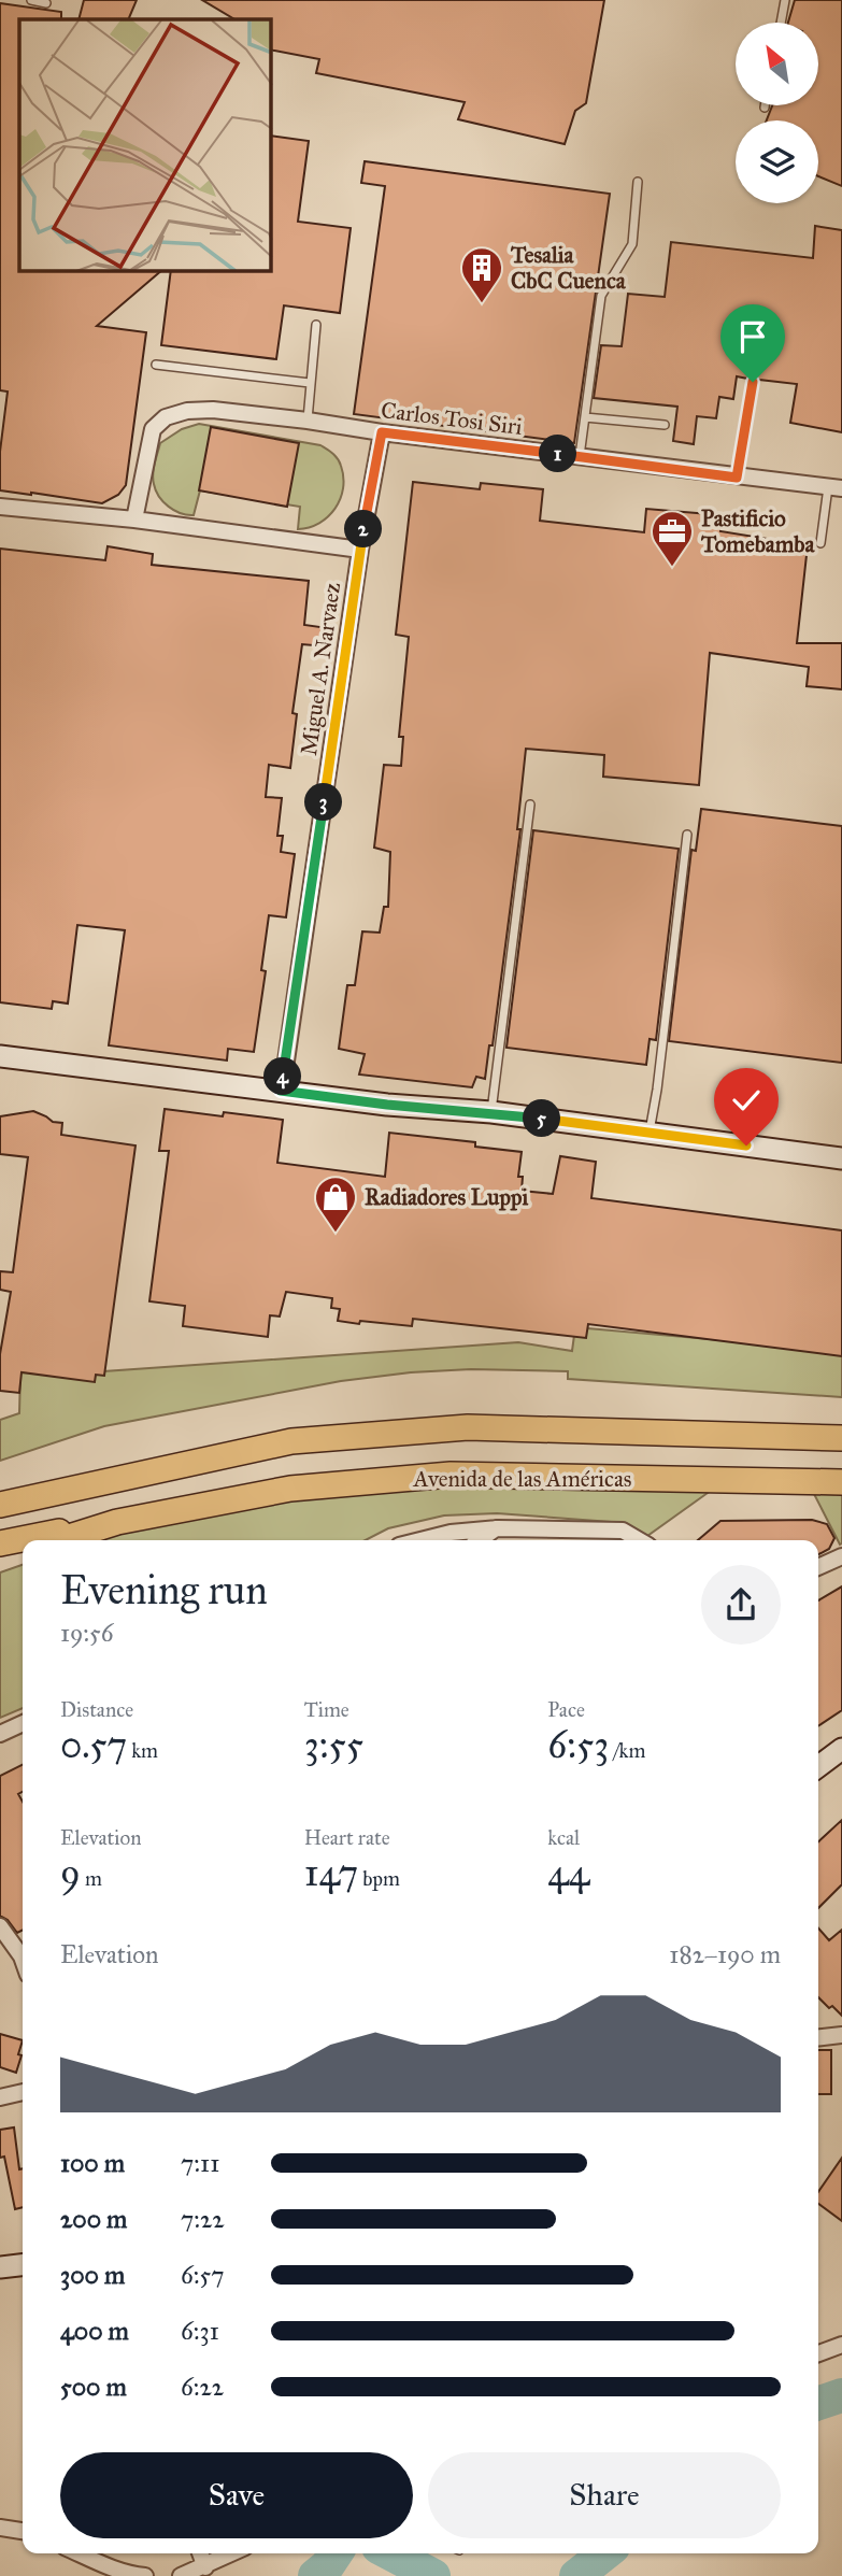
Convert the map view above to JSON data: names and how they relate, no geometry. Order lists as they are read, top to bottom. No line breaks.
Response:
{"streets":{"main road":["Avenida de las Américas"],"street":["Carlos Tosi Siri","Miguel A. Narvaez"]},"crossings":[["Carlos Tosi Siri","Miguel A. Narvaez"]],"places":{"building":["Tesalia CbC Cuenca"],"office":["Pastificio Tomebamba"],"shop":["Radiadores Luppi"]},"north":"top left","page":{"pins":["1","2","3","4","5"],"heading":["Evening run","19:56"],"stats":[["Distance","0.57 km"],["Time","3:55"],["Pace","6:53 /km"],["Elevation","9 m"],["Heart rate","147 bpm"],["kcal","44"]],"chart":["Elevation","182–190 m"],"list":[{"name":"100 m","note":"7:11"},{"name":"200 m","note":"7:22"},{"name":"300 m","note":"6:57"},{"name":"400 m","note":"6:31"},{"name":"500 m","note":"6:22"}],"buttons":["Save","Share"]}}
